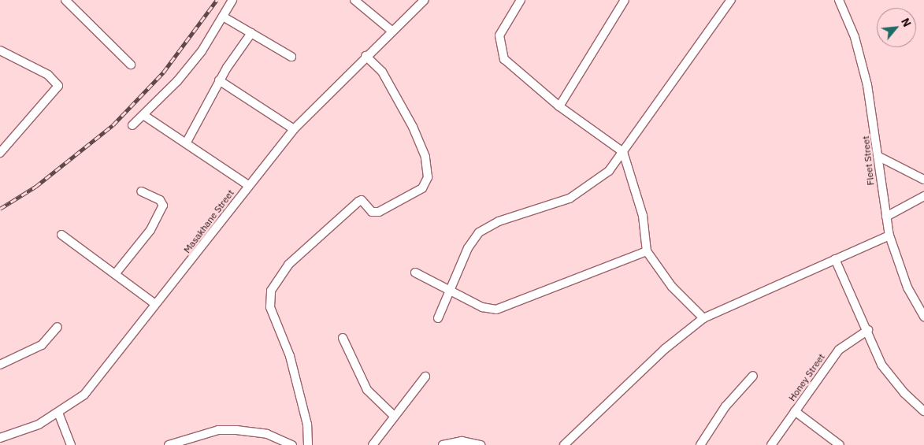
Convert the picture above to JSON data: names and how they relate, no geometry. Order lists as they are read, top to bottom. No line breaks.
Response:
{"streets":{"street":["Fleet Street","Masakhane Street","Honey Street"]},"north":"top right"}
